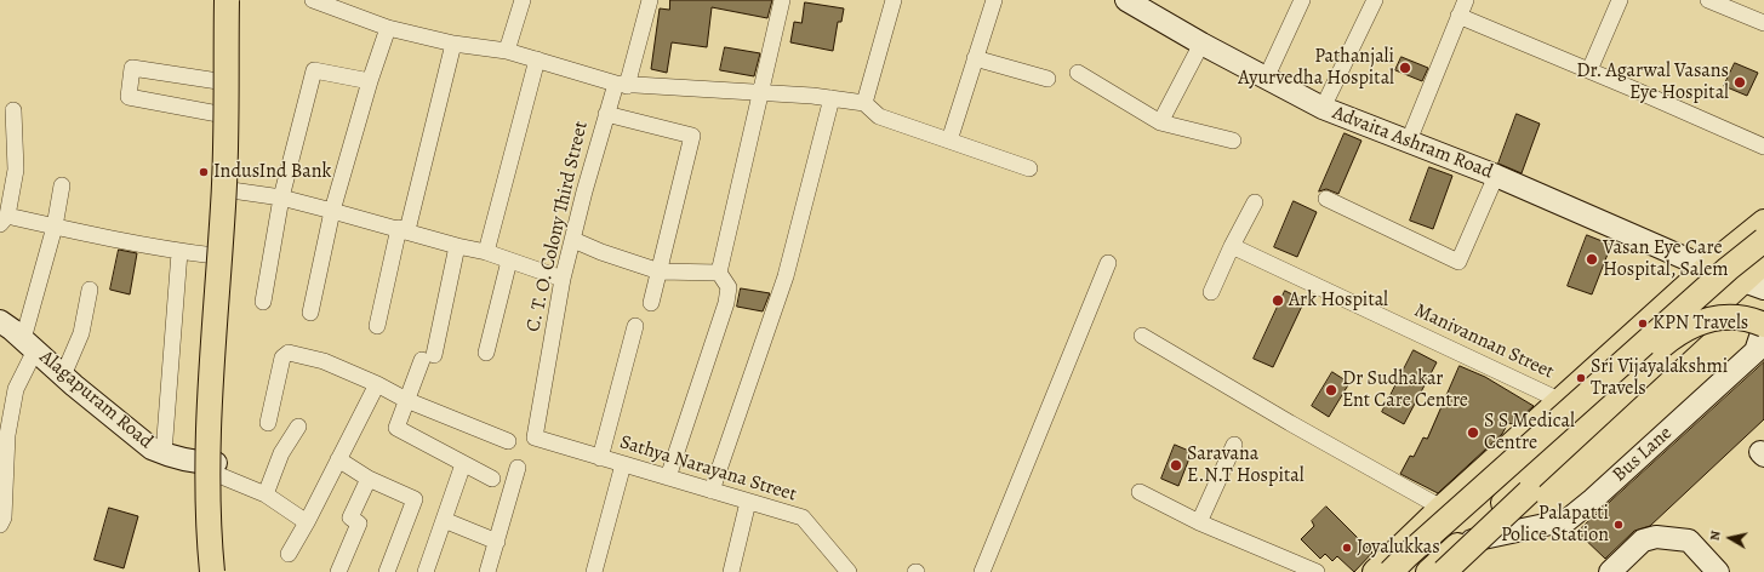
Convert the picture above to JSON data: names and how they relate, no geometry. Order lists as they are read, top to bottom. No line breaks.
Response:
{"streets":{"street":["Advaita Ashram Road","C. T. O. Colony Third Street","Manivannan Street","Alagapuram Road","Bus Lane","Sathya Narayana Street"]},"crossings":[["C. T. O. Colony Third Street","Sathya Narayana Street"]],"places":["Pathanjali Ayurvedha Hospital","Dr. Agarwal Vasans Eye Hospital","IndusInd Bank","Vasan Eye Care Hospital, Salem","Ark Hospital","KPN Travels","Sri Vijayalakshmi Travels","Dr Sudhakar Ent Care Centre","S S Medical Centre","Saravana E.N.T Hospital","Palapatti Police Station","Joyalukkas"],"north":"left"}
